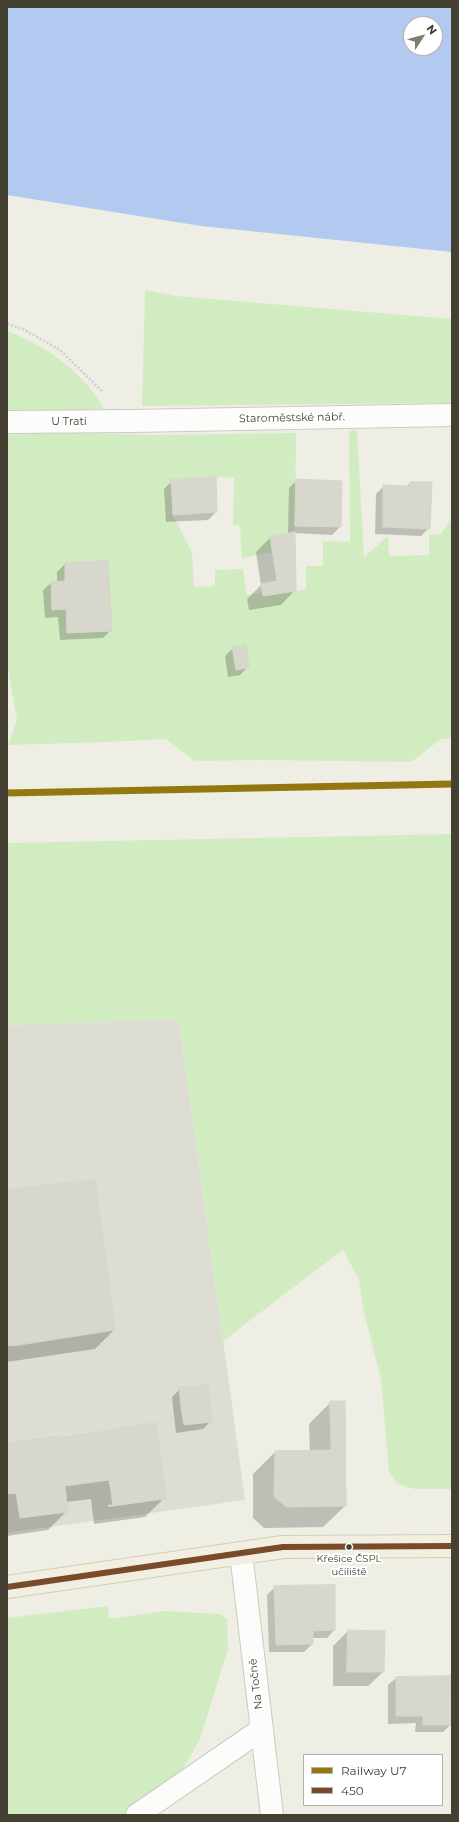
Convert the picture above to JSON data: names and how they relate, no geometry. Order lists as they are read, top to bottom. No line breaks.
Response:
{"streets":{"street":["Staroměstské nábř.","U Trati","Na Točně"]},"crossings":[["Staroměstské nábř.","U Trati"]],"places":["Křešice ČSPL učiliště"],"lines":["rail line U7","transit line 450"],"legend":["Railway U7","450"],"north":"top right"}
